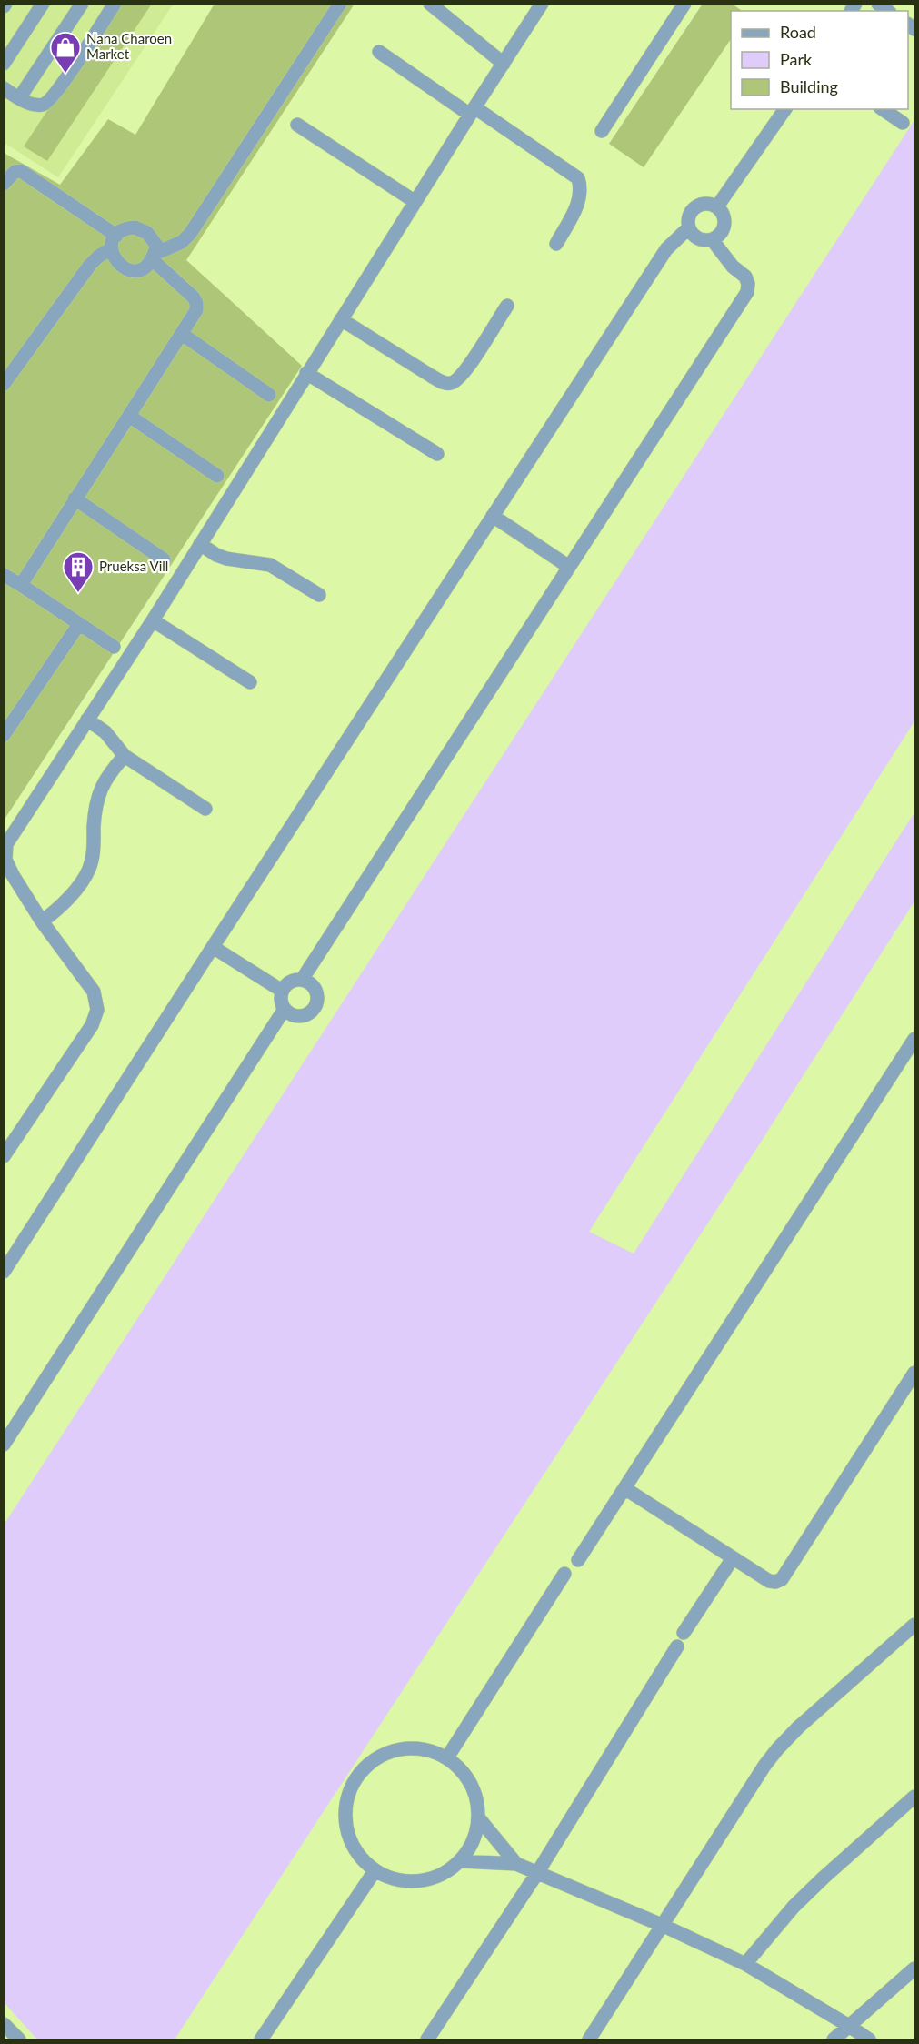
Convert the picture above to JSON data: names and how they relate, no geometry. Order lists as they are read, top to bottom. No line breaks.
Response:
{"places":{"shop":["Nana Charoen Market"],"building":["Prueksa Vill"]},"legend":["Road","Park","Building"]}
